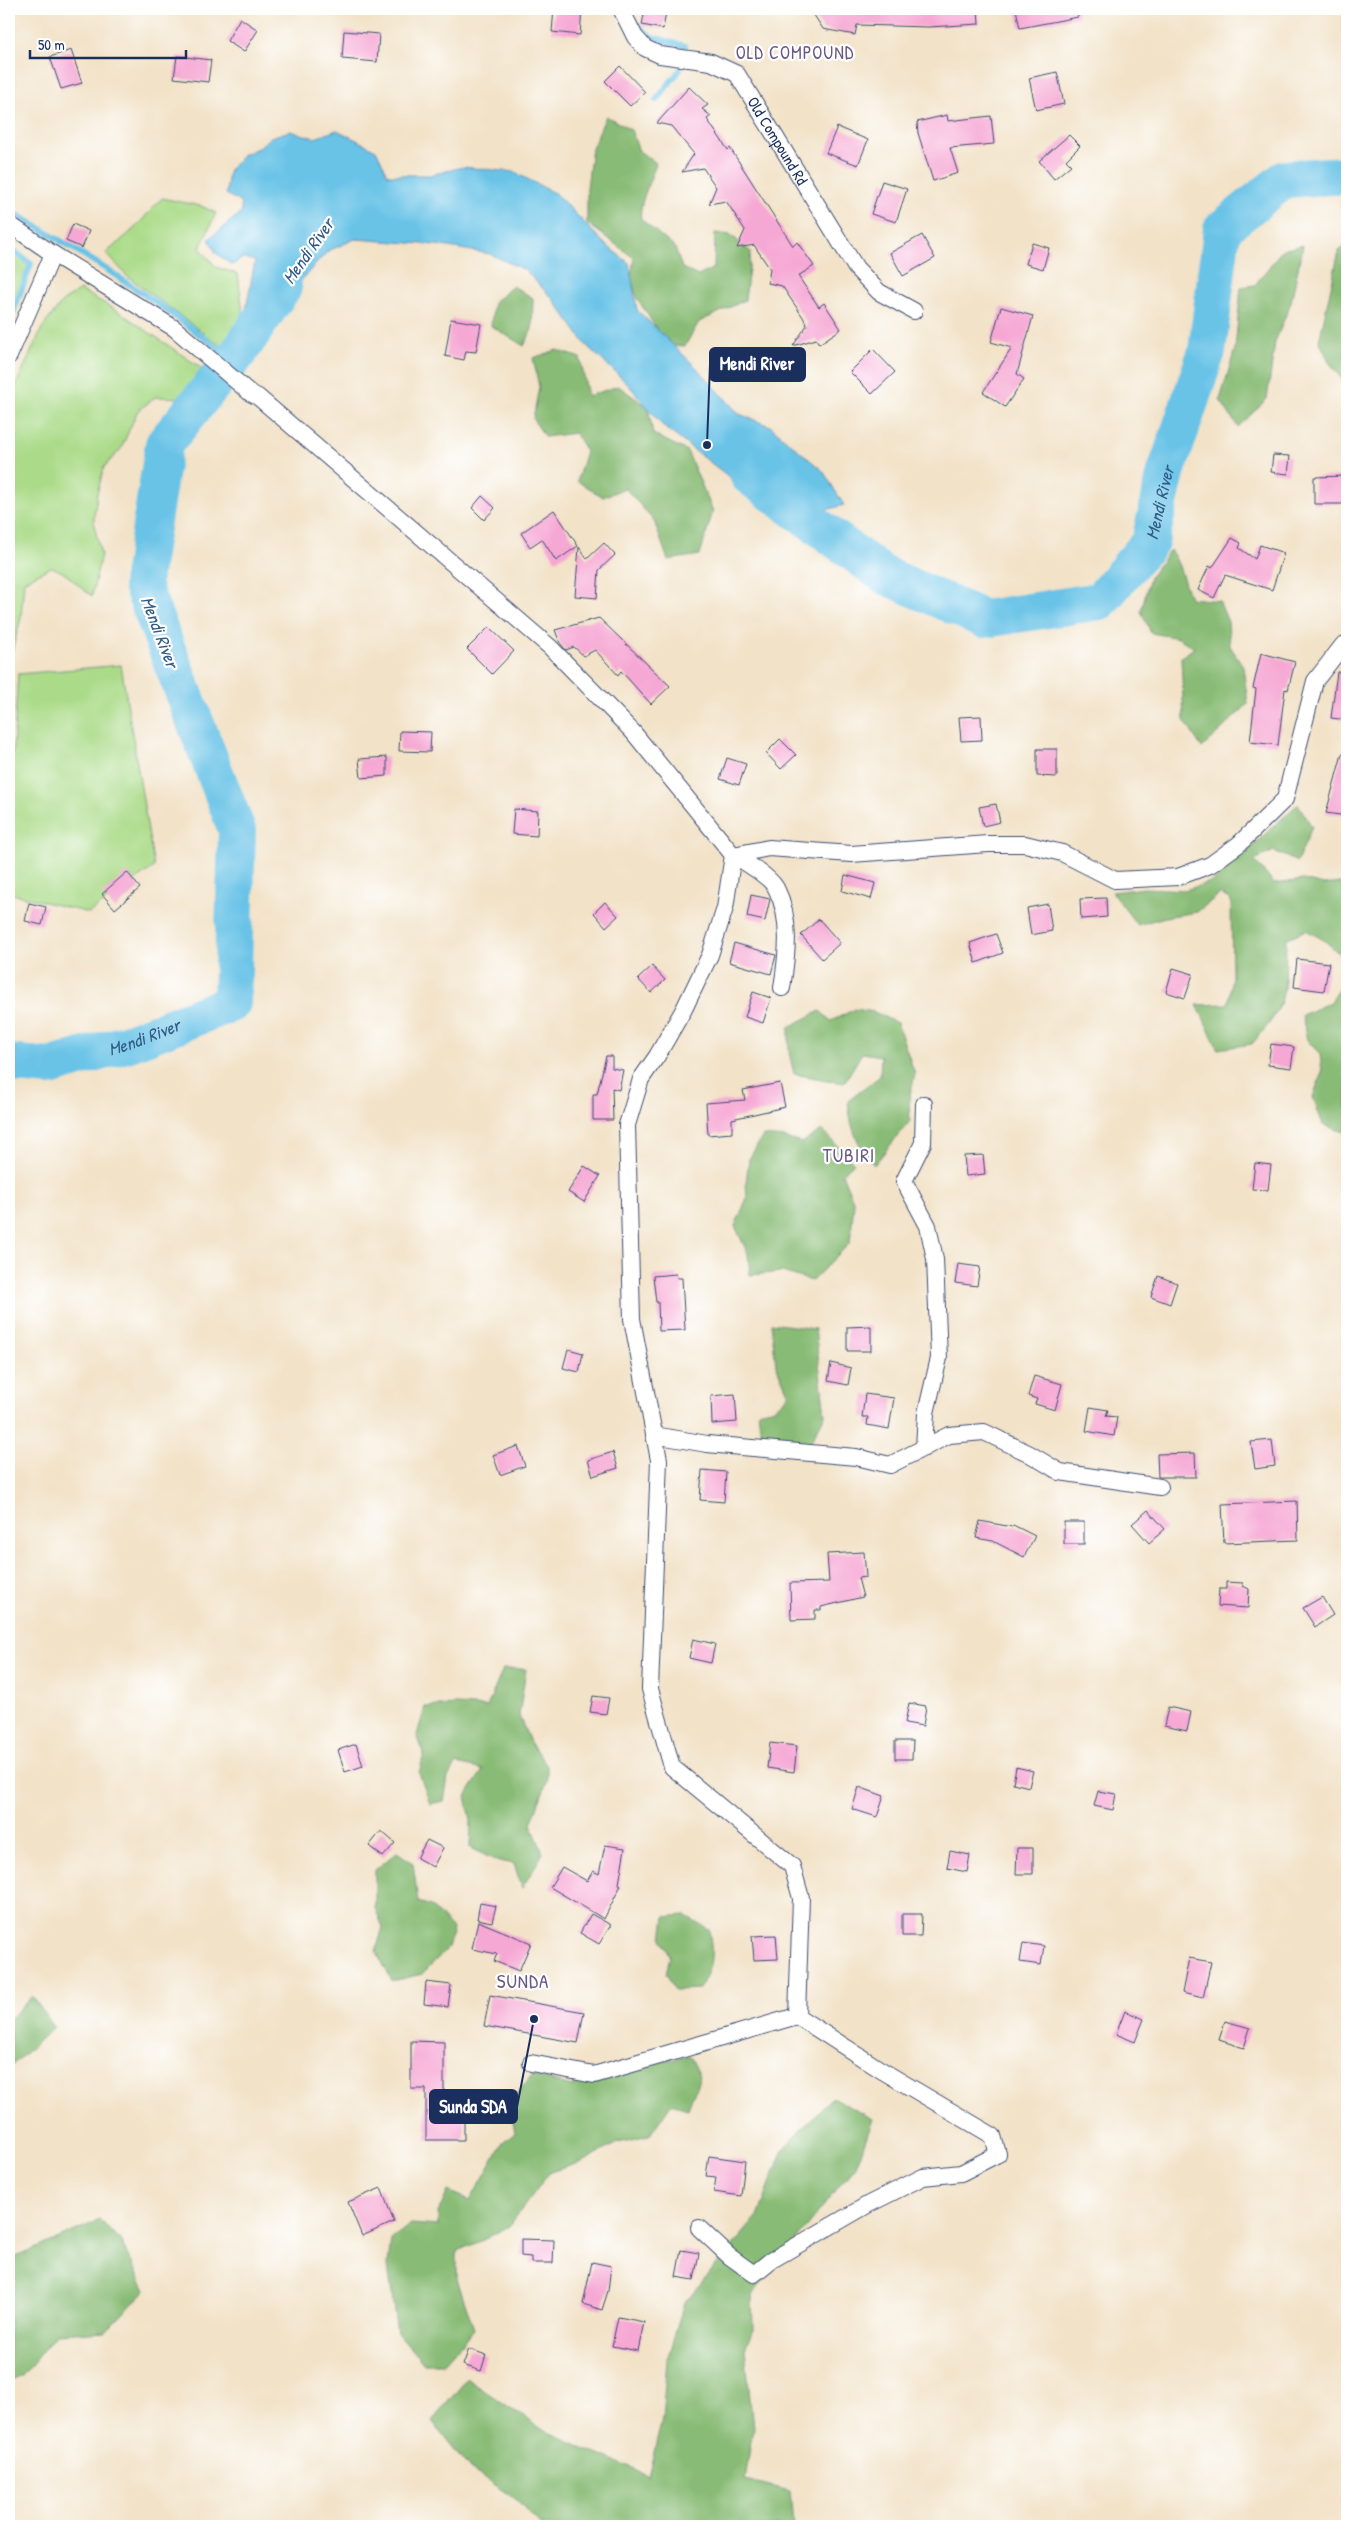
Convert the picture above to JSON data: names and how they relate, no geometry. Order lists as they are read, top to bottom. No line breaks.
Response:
{"streets":{"street":["Old Compound Rd"]},"districts":["OLD COMPOUND","TUBIRI","SUNDA"],"water":["Mendi River"],"places":["Mendi River","Sunda SDA"],"scale_bar":"50 m"}
